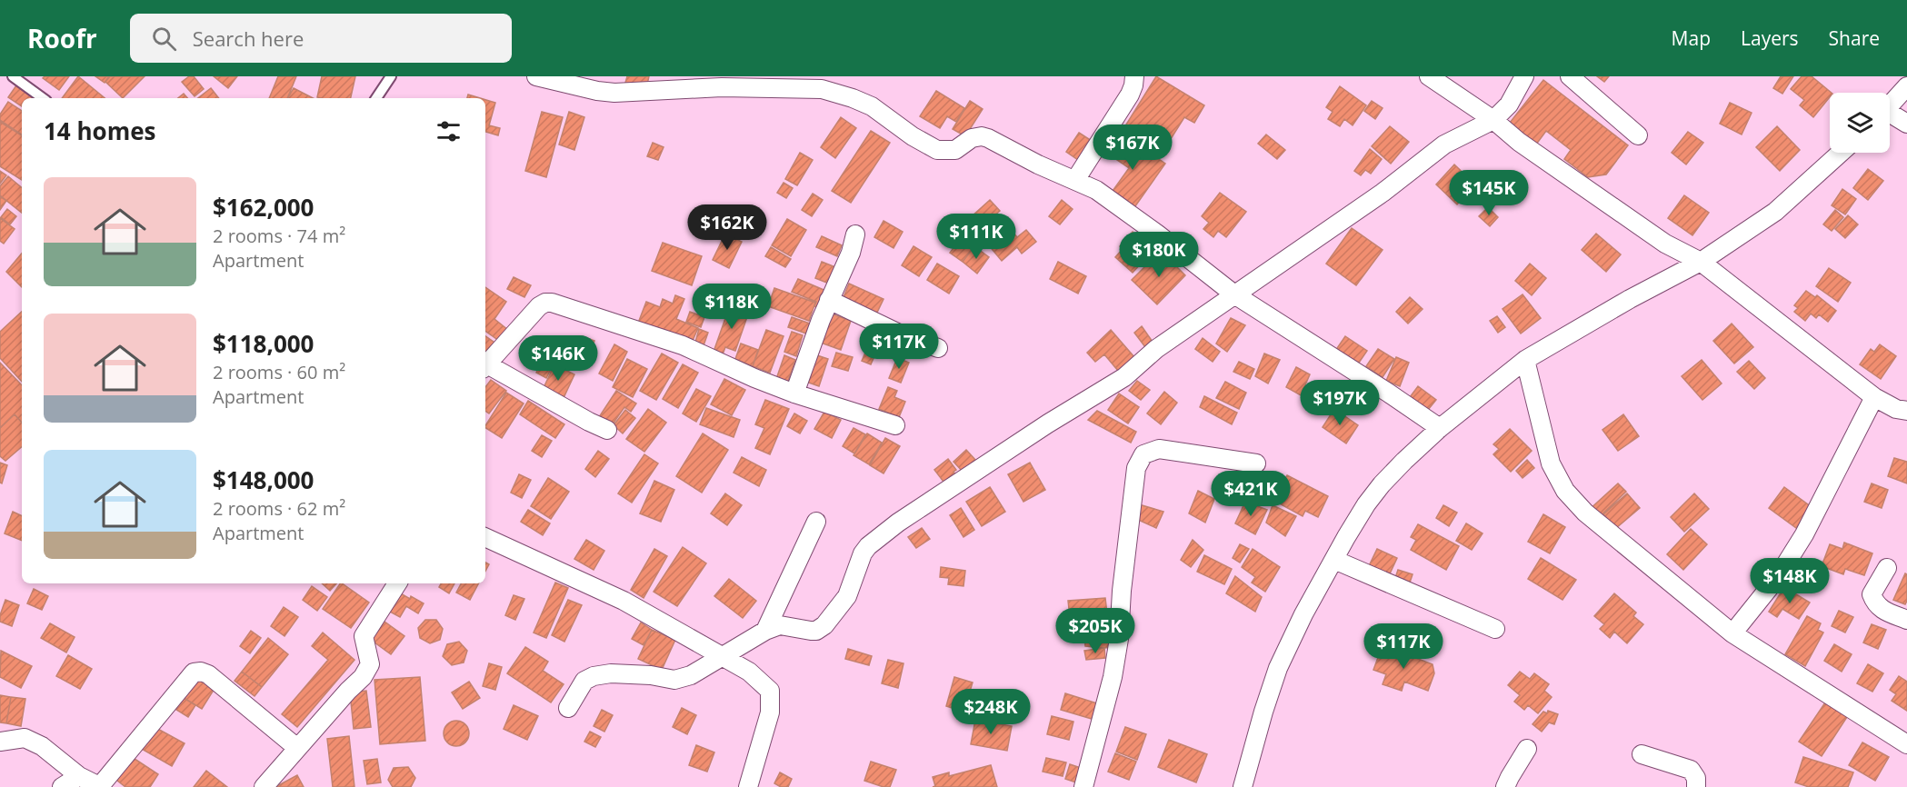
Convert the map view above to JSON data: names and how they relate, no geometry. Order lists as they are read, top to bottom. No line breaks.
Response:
{"page":{"header":"Roofr","search":"Search here","nav":["Map","Layers","Share"],"heading":"14 homes","price":["$167K","$145K","$162K","$111K","$180K","$118K","$117K","$146K","$197K","$421K","$148K","$205K","$117K","$248K"],"list":[{"name":"$162,000","note":"2 rooms · 74 m² · Apartment"},{"name":"$118,000","note":"2 rooms · 60 m² · Apartment"},{"name":"$148,000","note":"2 rooms · 62 m² · Apartment"}]}}
